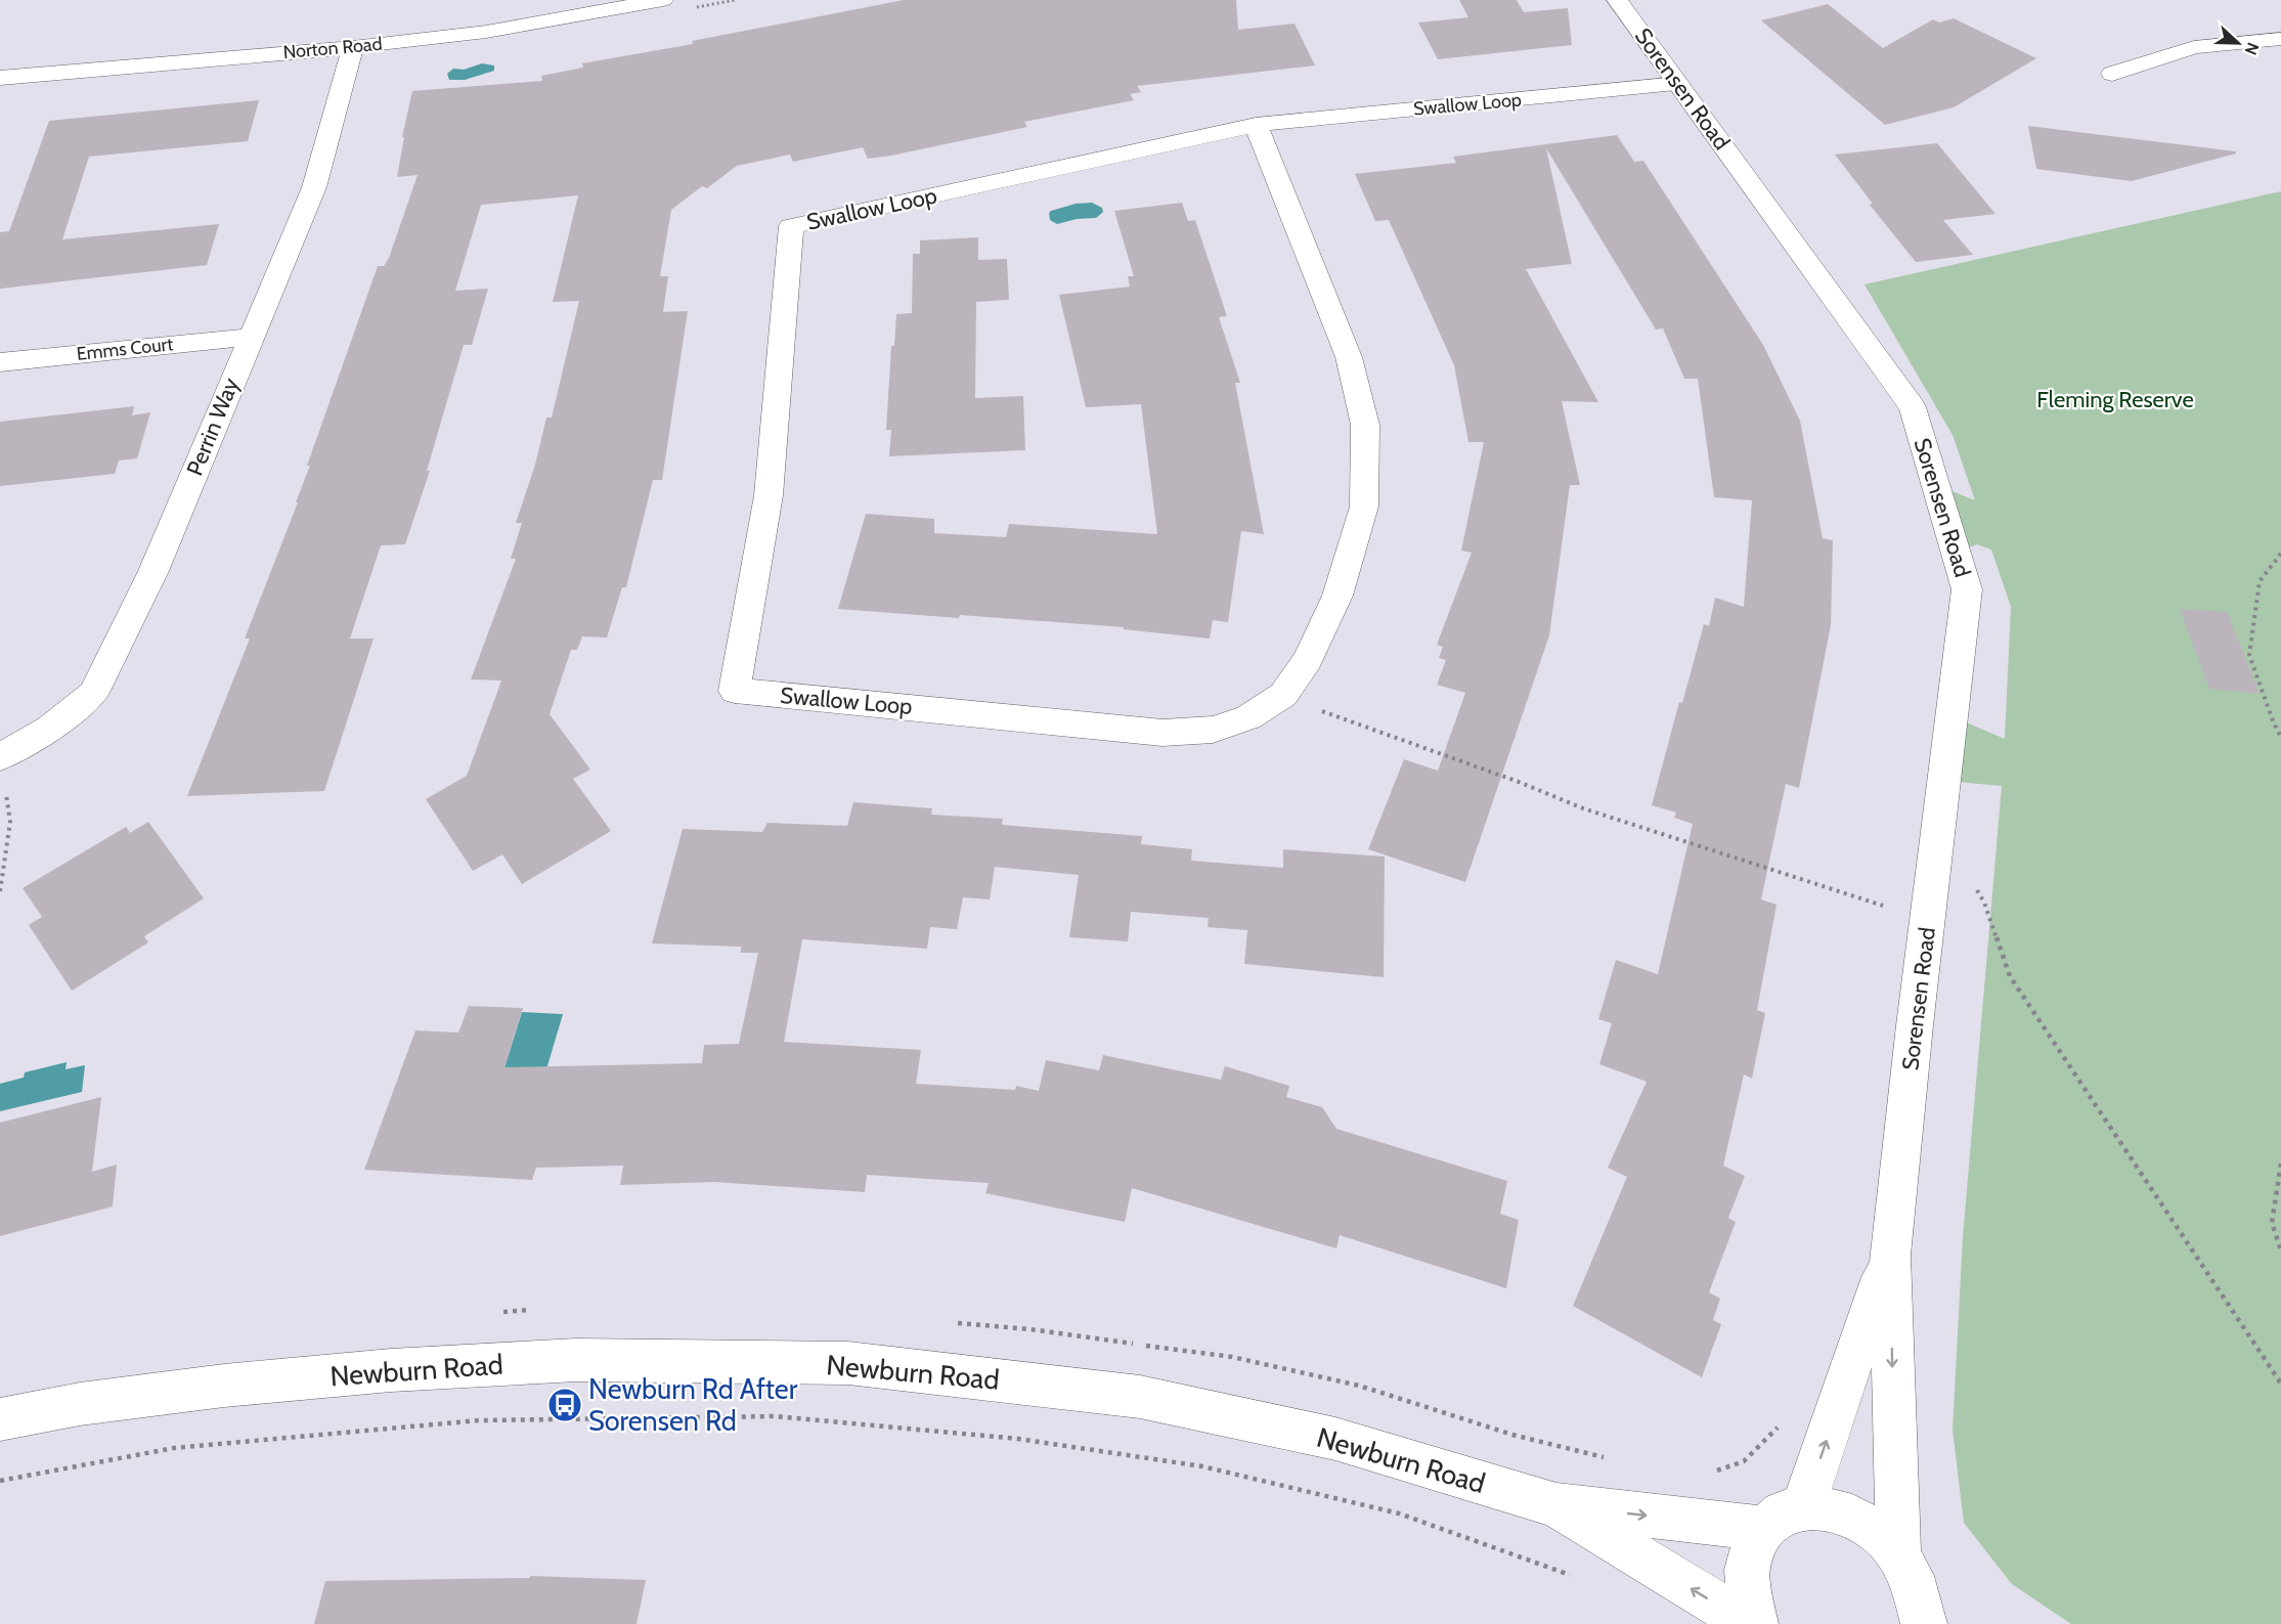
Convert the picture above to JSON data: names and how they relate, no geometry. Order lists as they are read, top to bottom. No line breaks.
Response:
{"streets":{"street":["Norton Road","Sorensen Road","Swallow Loop","Emms Court","Perrin Way","Newburn Road"]},"crossings":[["Norton Road","Perrin Way"],["Sorensen Road","Swallow Loop"],["Emms Court","Perrin Way"]],"parks":["Fleming Reserve"],"places":{"bus stop":["Newburn Rd After Sorensen Rd"]},"north":"right"}
